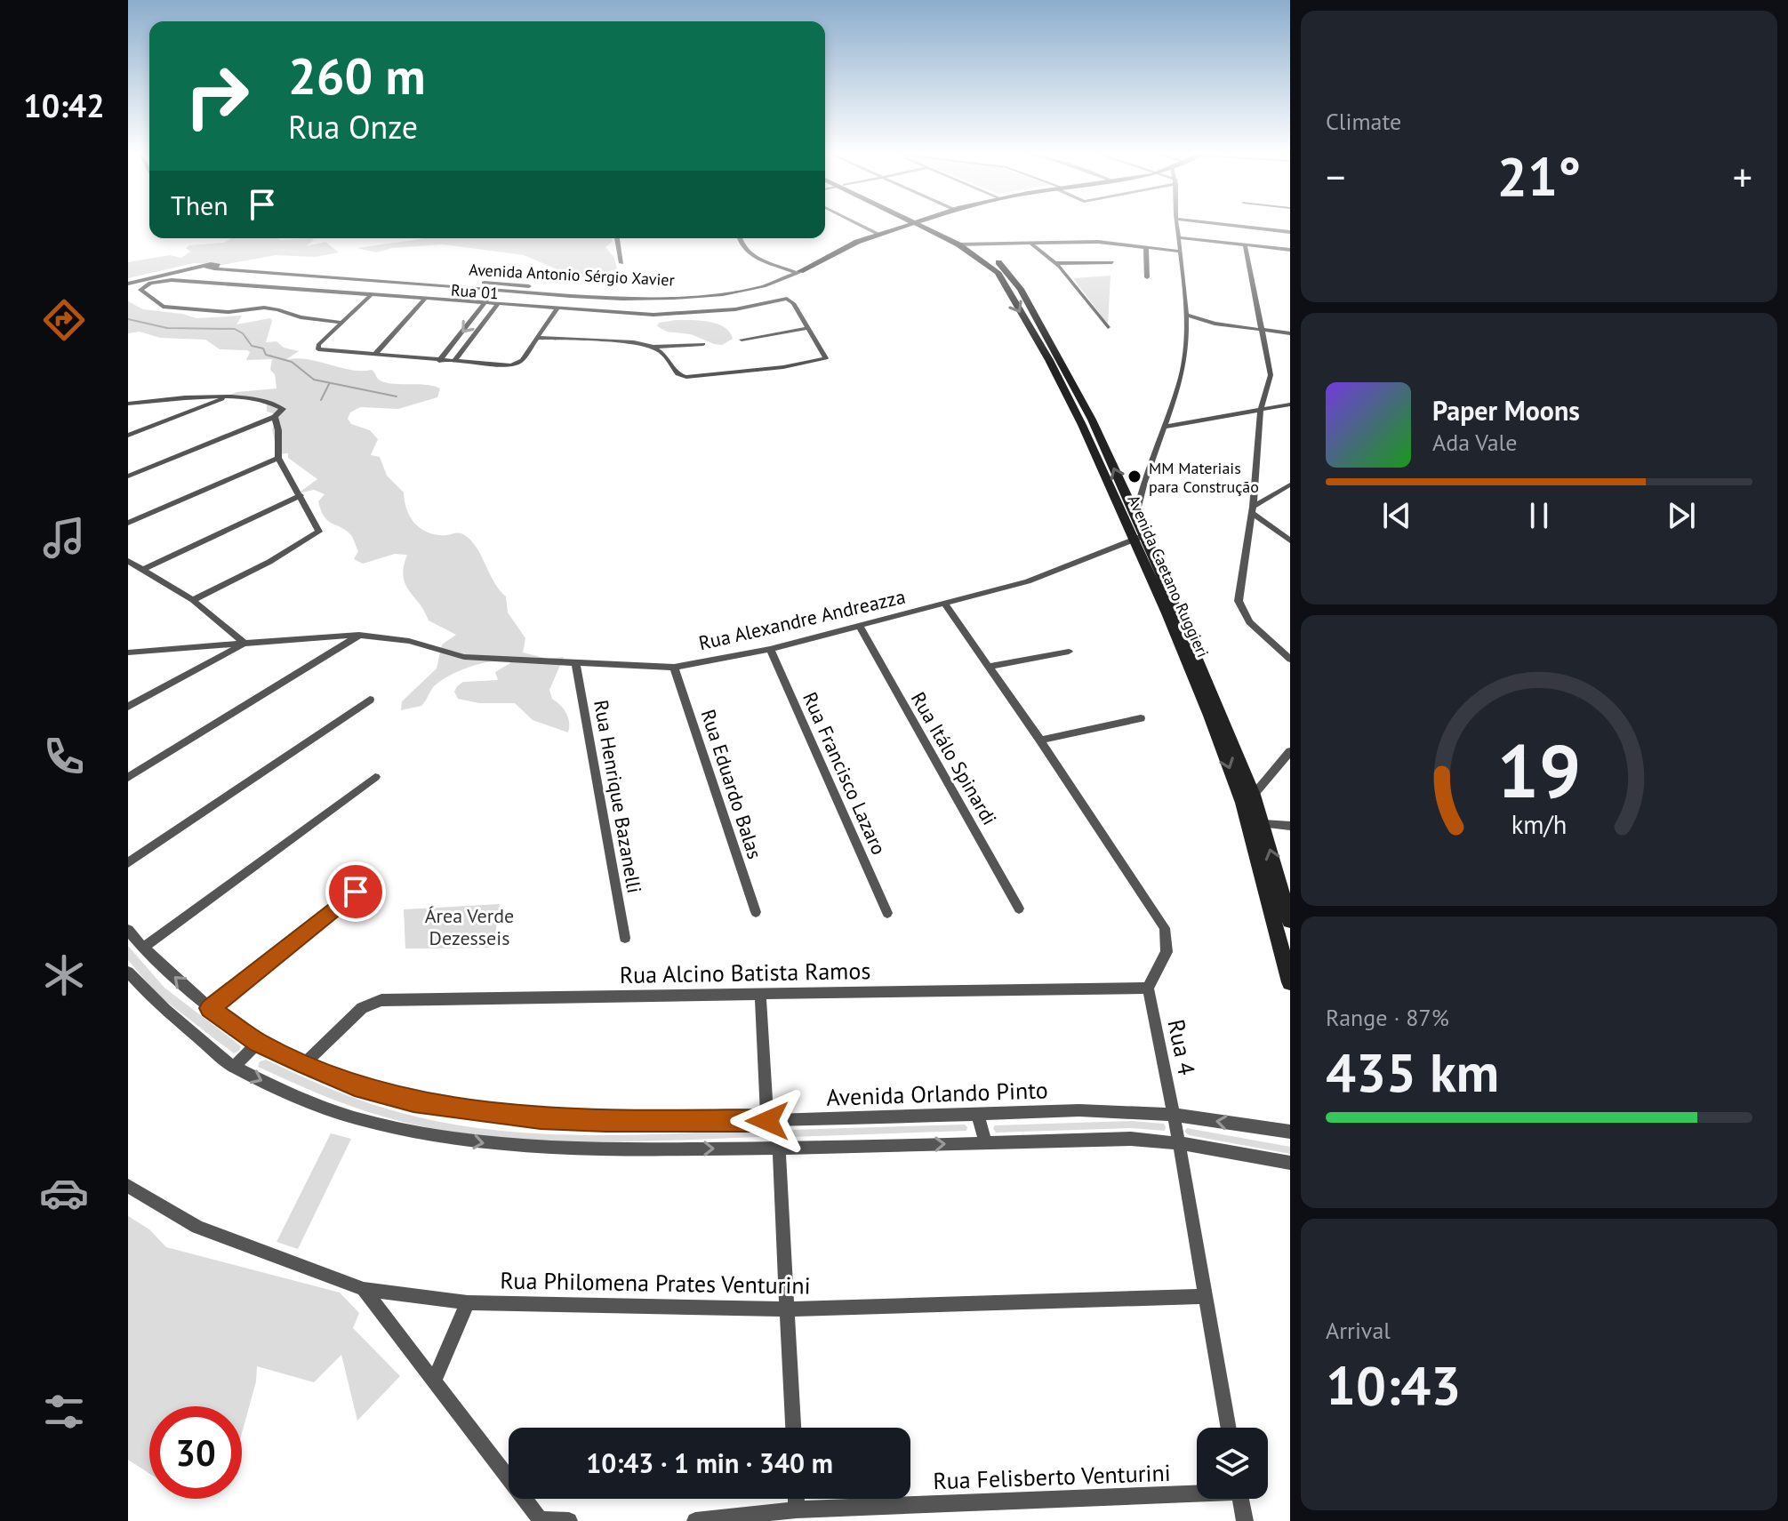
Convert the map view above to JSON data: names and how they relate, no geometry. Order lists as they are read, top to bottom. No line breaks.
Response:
{"streets":{"main road":["Avenida Caetano Ruggieri"],"street":["Avenida Antonio Sérgio Xavier","Rua 01","Rua Alexandre Andreazza","Rua Itálo Spinardi","Rua Francisco Lazaro","Rua Eduardo Balas","Rua Henrique Bazanelli","Rua Alcino Batista Ramos","Rua 4","Avenida Orlando Pinto","Rua Philomena Prates Venturini","Rua Felisberto Venturini"]},"crossings":[["Avenida Caetano Ruggieri","Rua Alexandre Andreazza"],["Rua Alexandre Andreazza","Rua Itálo Spinardi"],["Rua Alexandre Andreazza","Rua Francisco Lazaro"],["Rua Alexandre Andreazza","Rua Eduardo Balas"],["Rua Alexandre Andreazza","Rua Henrique Bazanelli"],["Rua Alcino Batista Ramos","Rua 4"],["Rua Alcino Batista Ramos","Avenida Orlando Pinto"],["Rua 4","Avenida Orlando Pinto"],["Rua 4","Rua Philomena Prates Venturini"]],"parks":["Área Verde Dezesseis"],"places":["MM Materiais para Construção"],"page":{"tabs":"10:42","tile":["Climate",["Range · 87%","435 km"],["Arrival","10:43"]],"turn":["260 m","Rua Onze"],"heat":["−","21°","+"],"then":"Then","song":["Paper Moons","Ada Vale"],"limit":"30","trip":"10:43 · 1 min · 340 m","gauge":["19","km/h"]}}
